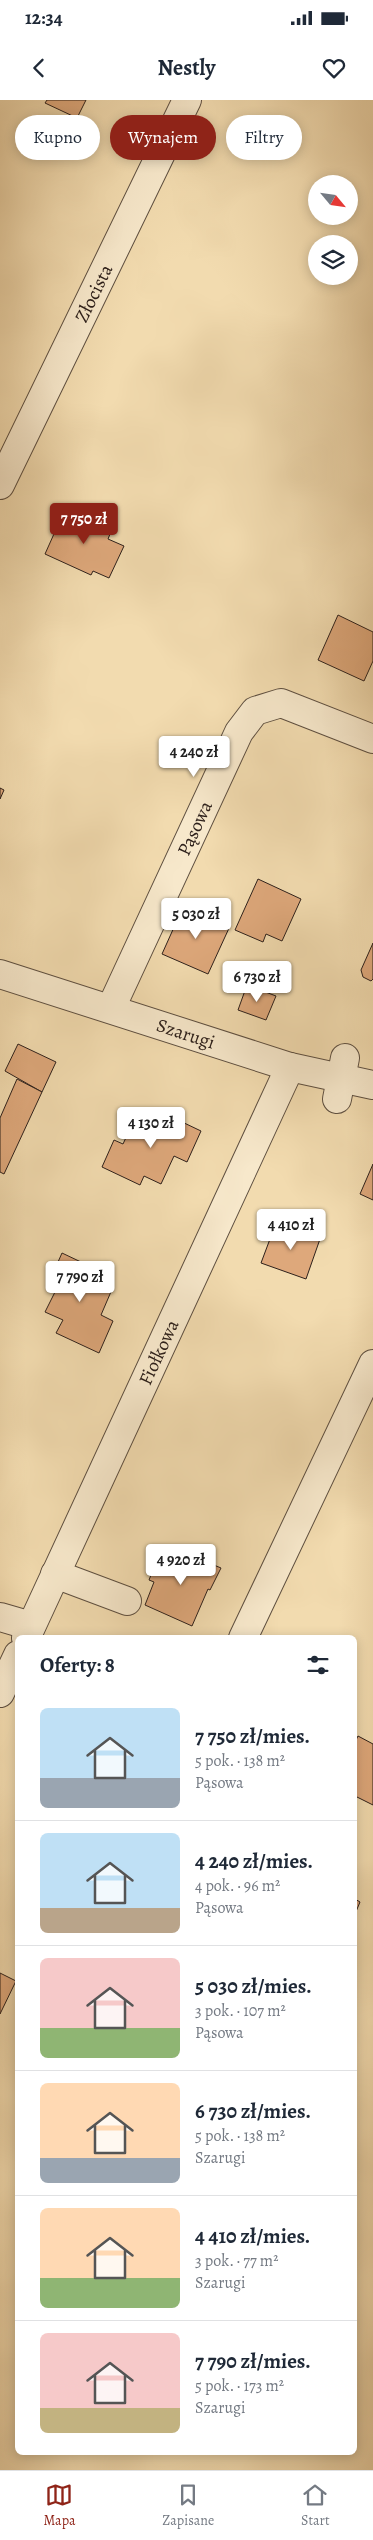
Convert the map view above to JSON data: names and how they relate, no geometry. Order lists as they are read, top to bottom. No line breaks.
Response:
{"streets":{"street":["Złocista","Pąsowa","Szarugi","Fiołkowa"]},"crossings":[["Pąsowa","Szarugi"],["Szarugi","Fiołkowa"]],"north":"bottom right","page":{"status":"12:34","header":"Nestly","chip":["Kupno","Wynajem","Filtry"],"price":["7 750 zł","4 240 zł","5 030 zł","6 730 zł","4 130 zł","4 410 zł","7 790 zł","4 920 zł"],"heading":"Oferty: 8","list":[{"name":"7 750 zł/mies.","note":"5 pok. · 138 m² · Pąsowa"},{"name":"4 240 zł/mies.","note":"4 pok. · 96 m² · Pąsowa"},{"name":"5 030 zł/mies.","note":"3 pok. · 107 m² · Pąsowa"},{"name":"6 730 zł/mies.","note":"5 pok. · 138 m² · Szarugi"},{"name":"4 410 zł/mies.","note":"3 pok. · 77 m² · Szarugi"},{"name":"7 790 zł/mies.","note":"5 pok. · 173 m² · Szarugi"}],"tabs":["Mapa","Zapisane","Start"]}}
